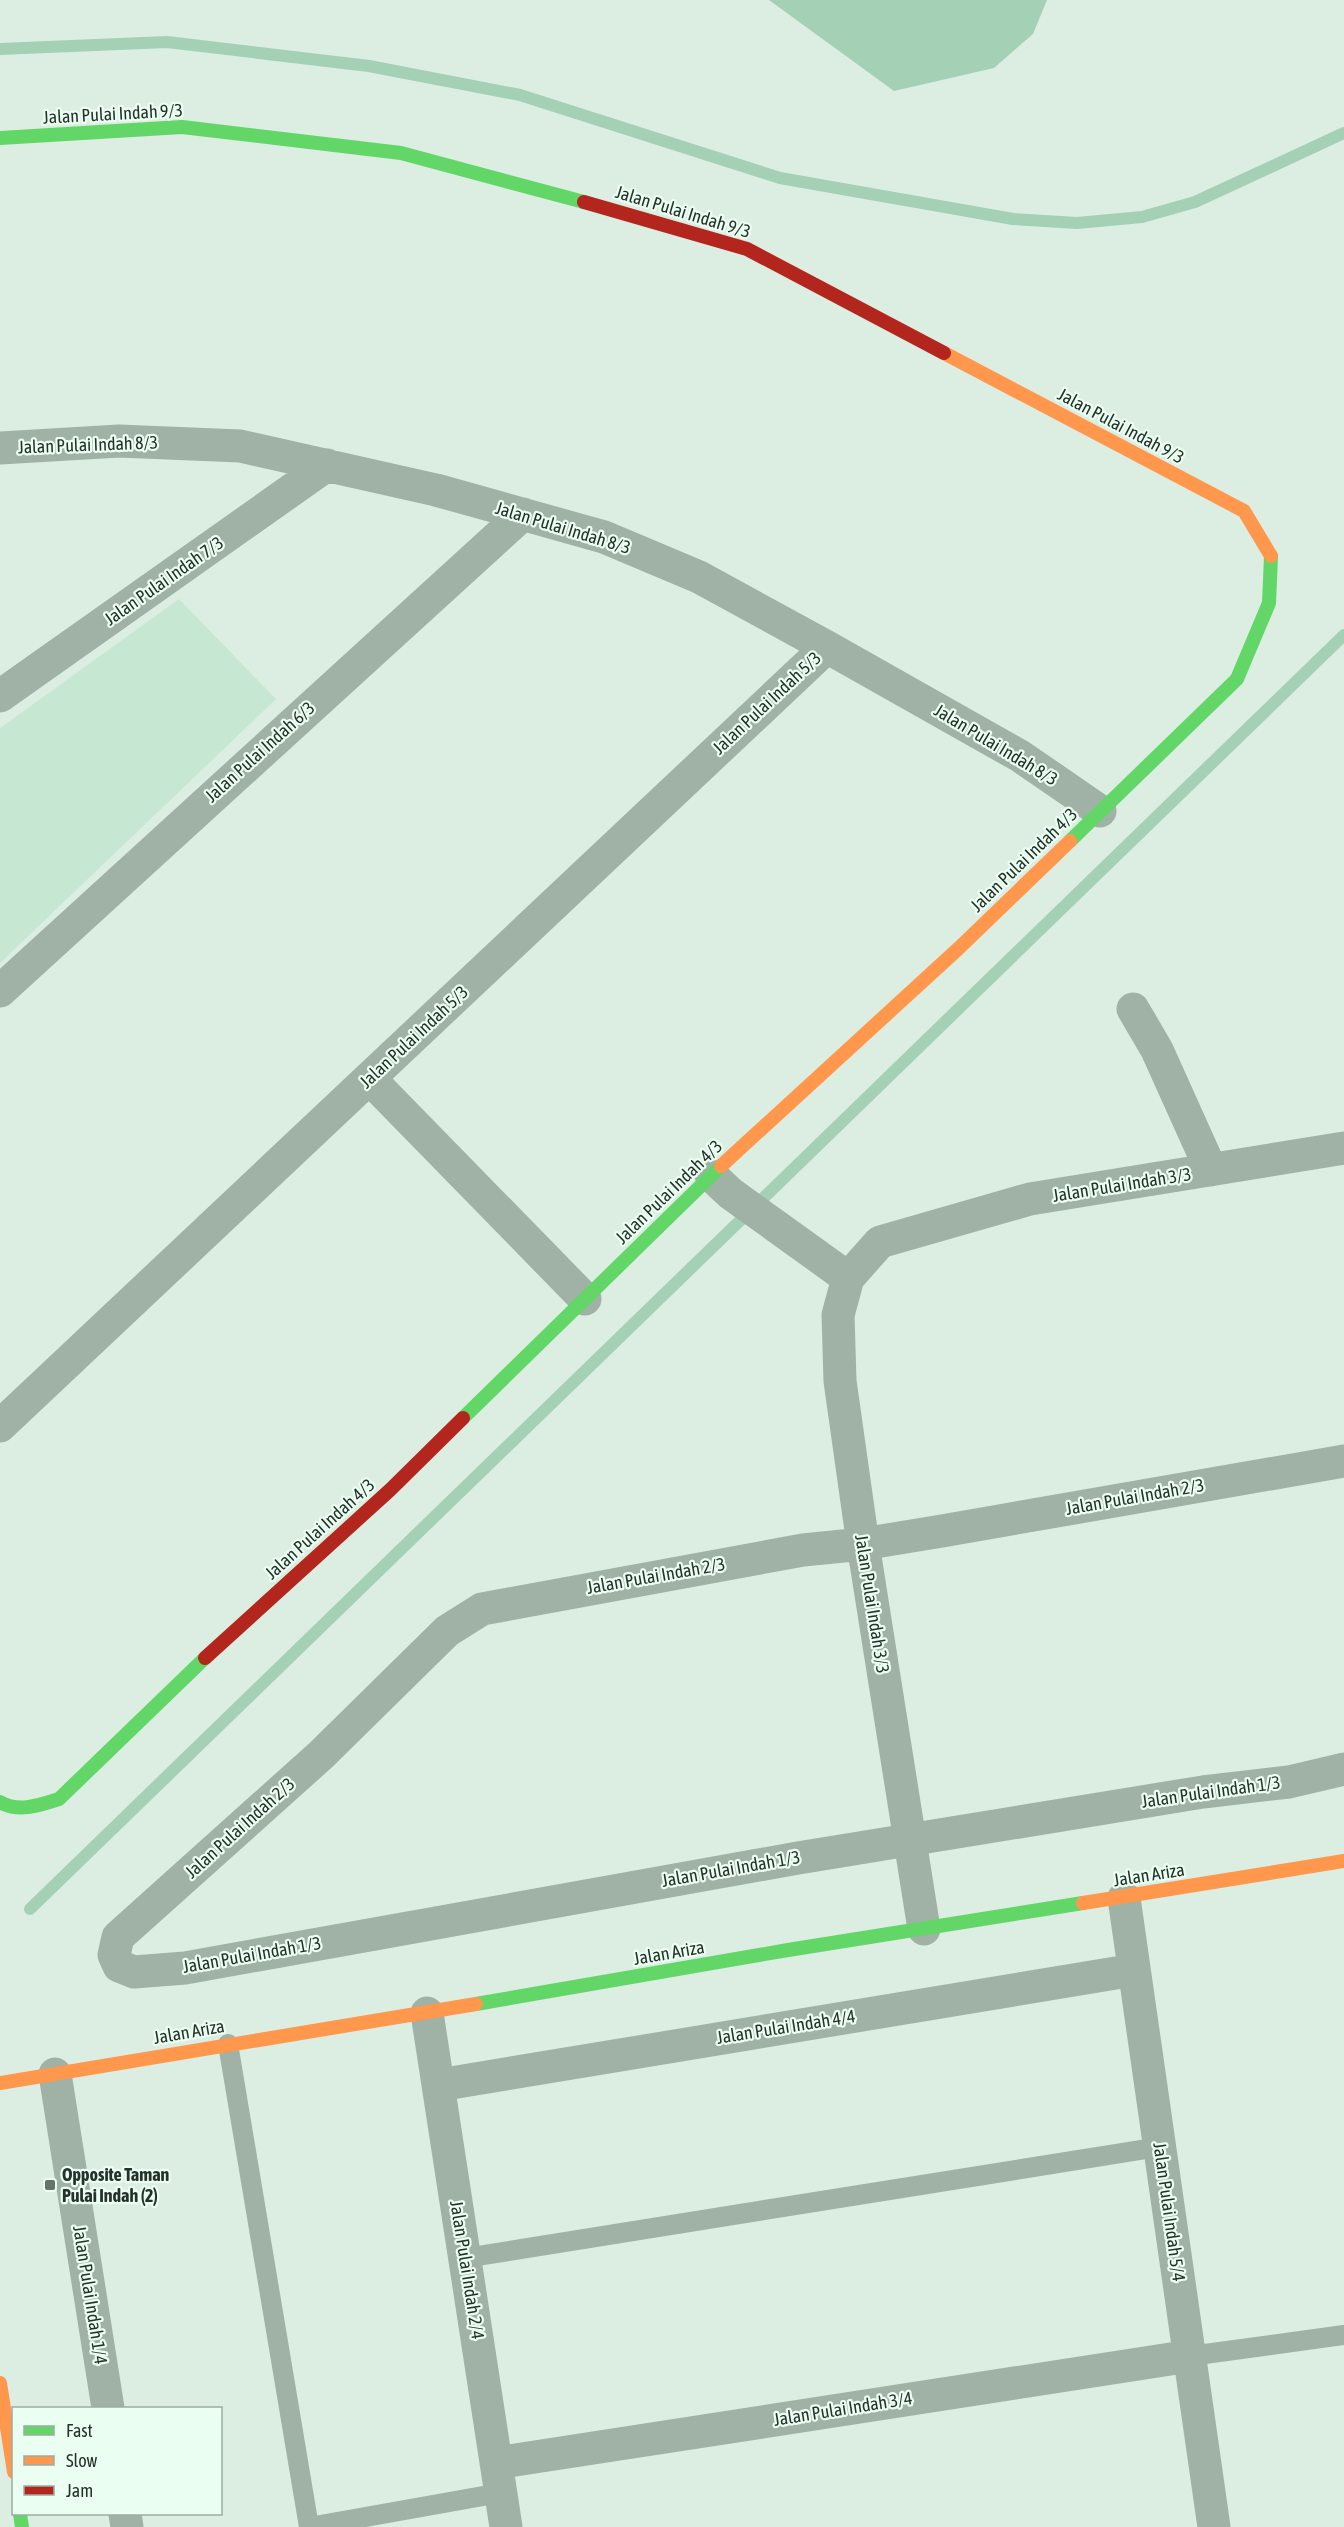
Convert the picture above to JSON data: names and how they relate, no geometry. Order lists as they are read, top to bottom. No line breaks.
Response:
{"streets":{"street":["Jalan Pulai Indah 9/3","Jalan Pulai Indah 8/3","Jalan Pulai Indah 7/3","Jalan Pulai Indah 5/3","Jalan Pulai Indah 6/3","Jalan Pulai Indah 4/3","Jalan Pulai Indah 3/3","Jalan Pulai Indah 2/3","Jalan Pulai Indah 1/3","Jalan Ariza","Jalan Pulai Indah 4/4","Jalan Pulai Indah 5/4","Jalan Pulai Indah 2/4","Jalan Pulai Indah 1/4","Jalan Pulai Indah 3/4"]},"crossings":[["Jalan Pulai Indah 9/3","Jalan Pulai Indah 4/3"],["Jalan Pulai Indah 8/3","Jalan Pulai Indah 7/3"],["Jalan Pulai Indah 8/3","Jalan Pulai Indah 5/3"],["Jalan Pulai Indah 8/3","Jalan Pulai Indah 6/3"],["Jalan Pulai Indah 8/3","Jalan Pulai Indah 4/3"],["Jalan Pulai Indah 3/3","Jalan Pulai Indah 2/3"],["Jalan Pulai Indah 3/3","Jalan Pulai Indah 1/3"],["Jalan Pulai Indah 3/3","Jalan Ariza"],["Jalan Pulai Indah 2/3","Jalan Pulai Indah 1/3"],["Jalan Ariza","Jalan Pulai Indah 5/4"],["Jalan Ariza","Jalan Pulai Indah 2/4"],["Jalan Ariza","Jalan Pulai Indah 1/4"],["Jalan Pulai Indah 4/4","Jalan Pulai Indah 5/4"],["Jalan Pulai Indah 4/4","Jalan Pulai Indah 2/4"],["Jalan Pulai Indah 5/4","Jalan Pulai Indah 3/4"],["Jalan Pulai Indah 2/4","Jalan Pulai Indah 3/4"]],"places":{"transit":["Opposite Taman Pulai Indah (2)"]},"legend":["Fast","Slow","Jam"]}
